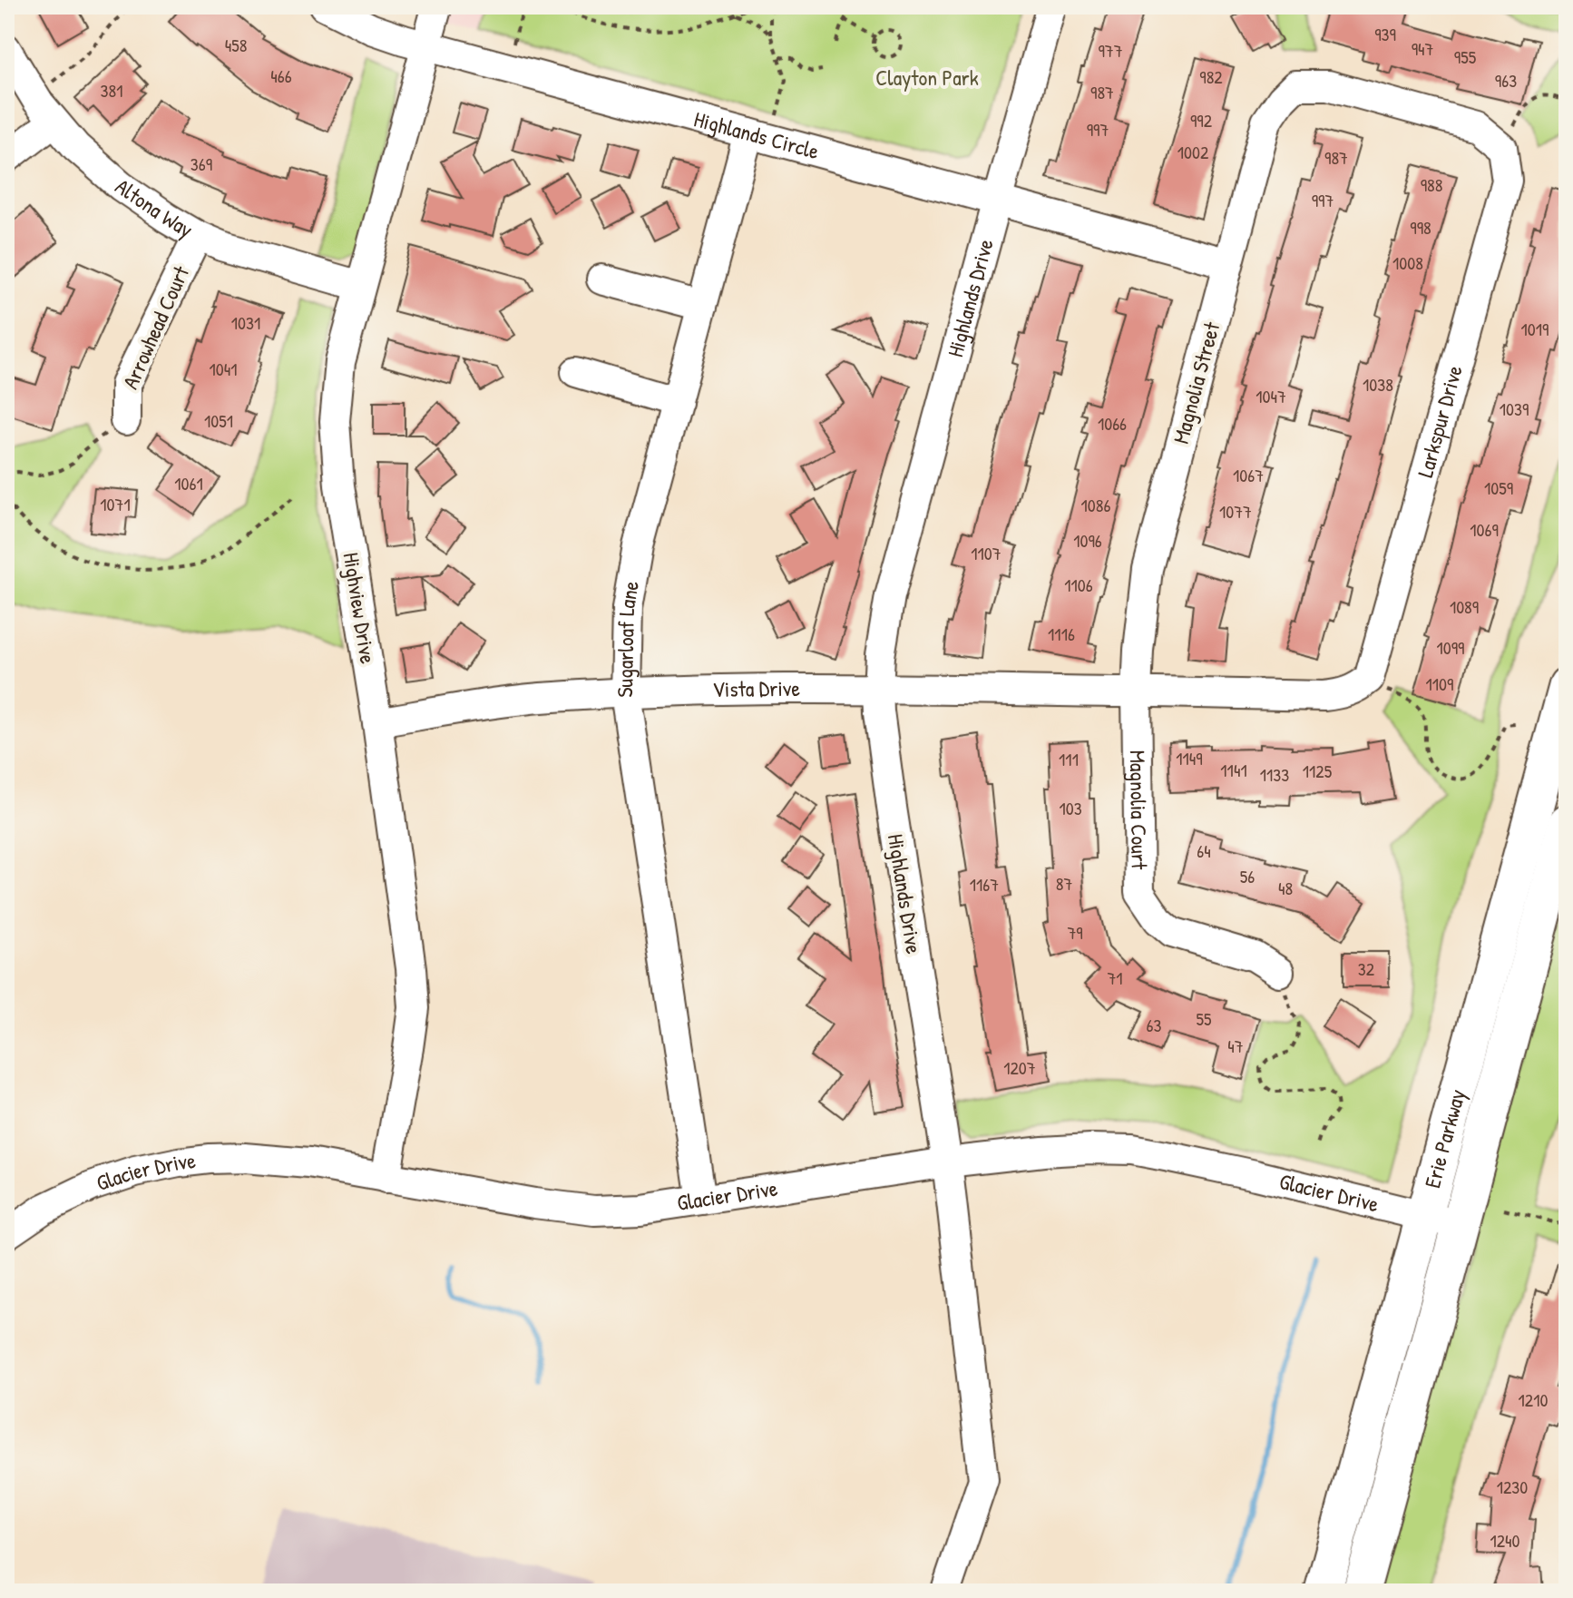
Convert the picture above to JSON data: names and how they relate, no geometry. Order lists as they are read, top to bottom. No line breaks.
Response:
{"streets":{"main road":["Erie Parkway"],"street":["Highlands Circle","Altona Way","Highlands Drive","Arrowhead Court","Magnolia Street","Larkspur Drive","Highview Drive","Sugarloaf Lane","Vista Drive","Magnolia Court","Glacier Drive"]},"crossings":[["Highlands Circle","Highlands Drive"],["Highlands Circle","Magnolia Street"],["Highlands Circle","Highview Drive"],["Highlands Circle","Sugarloaf Lane"],["Altona Way","Arrowhead Court"],["Altona Way","Highview Drive"],["Highlands Drive","Vista Drive"],["Highlands Drive","Glacier Drive"],["Magnolia Street","Larkspur Drive"],["Magnolia Street","Vista Drive"],["Magnolia Street","Magnolia Court"],["Larkspur Drive","Vista Drive"],["Larkspur Drive","Magnolia Court"],["Highview Drive","Vista Drive"],["Highview Drive","Glacier Drive"],["Sugarloaf Lane","Vista Drive"],["Sugarloaf Lane","Glacier Drive"],["Vista Drive","Magnolia Court"],["Erie Parkway","Glacier Drive"]],"parks":["Clayton Park"],"house_numbers":["939","458","947","977","955","466","982","963","381","987","992","997","1002","987","369","988","997","998","1008","1031","1019","1041","1038","1047","1039","1051","1066","1067","1061","1059","1071","1086","1077","1069","1096","1107","1106","1089","1116","1099","1109","1149","111","1141","1125","1133","103","64","56","87","1167","48","79","32","71","55","63","47","1207","1210","1230","1240"]}
